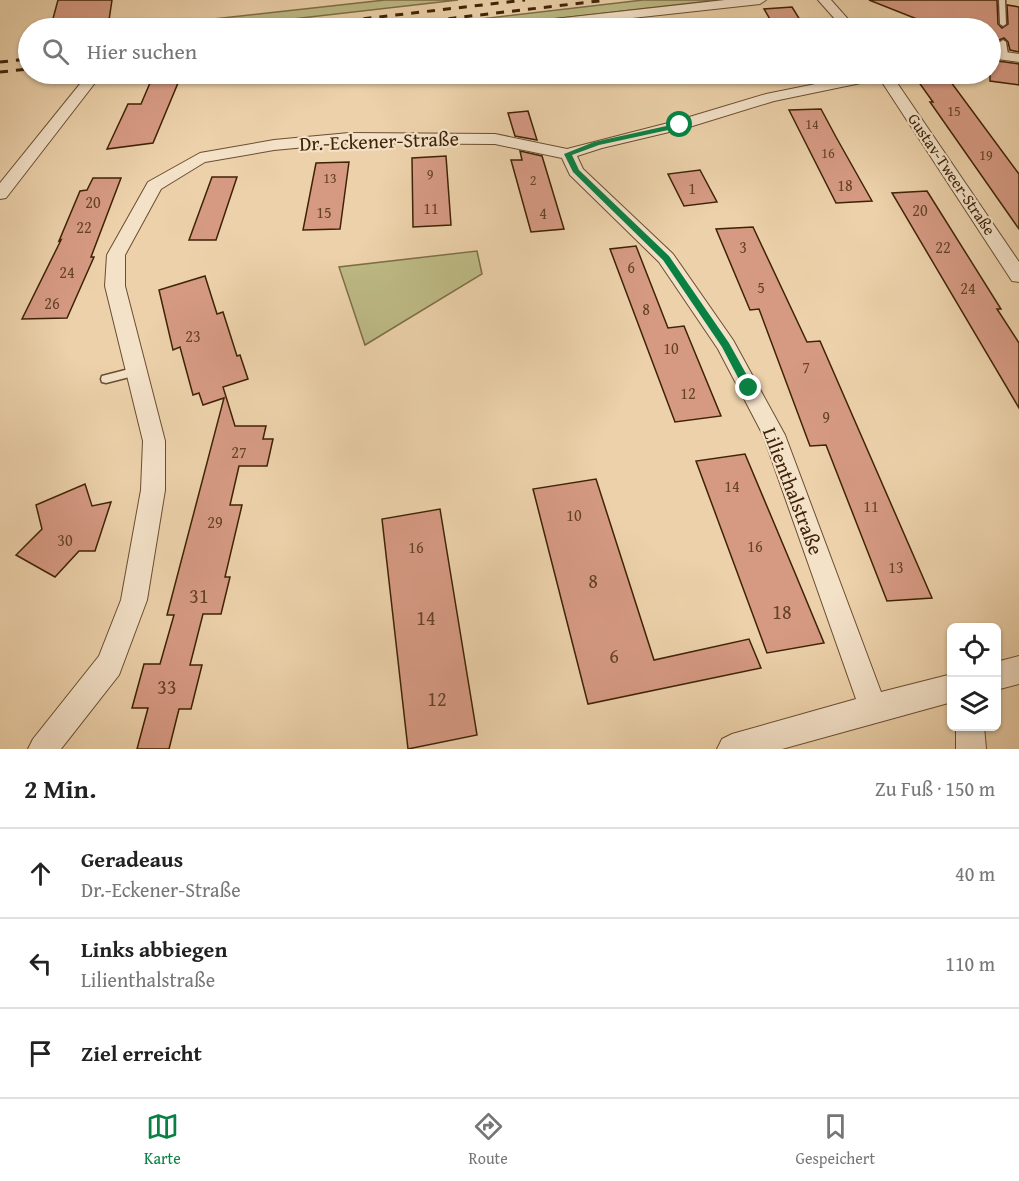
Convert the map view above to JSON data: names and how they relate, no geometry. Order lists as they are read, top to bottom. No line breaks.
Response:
{"streets":{"street":["Dr.-Eckener-Straße","Gustav-Tweer-Straße","Lilienthalstraße"]},"crossings":[["Dr.-Eckener-Straße","Lilienthalstraße"]],"house_numbers":["15","14","16","19","9","13","2","18","1","20","11","20","15","4","22","3","22","6","24","5","24","26","8","23","10","7","12","9","27","14","11","10","29","30","16","16","13","8","31","18","14","6","33","12"],"page":{"search":"Hier suchen","heading":["2 Min.","Zu Fuß · 150 m"],"list":[["Geradeaus","Dr.-Eckener-Straße","40 m"],["Links abbiegen","Lilienthalstraße","110 m"],"Ziel erreicht"],"nav":["Karte","Route","Gespeichert"]}}
